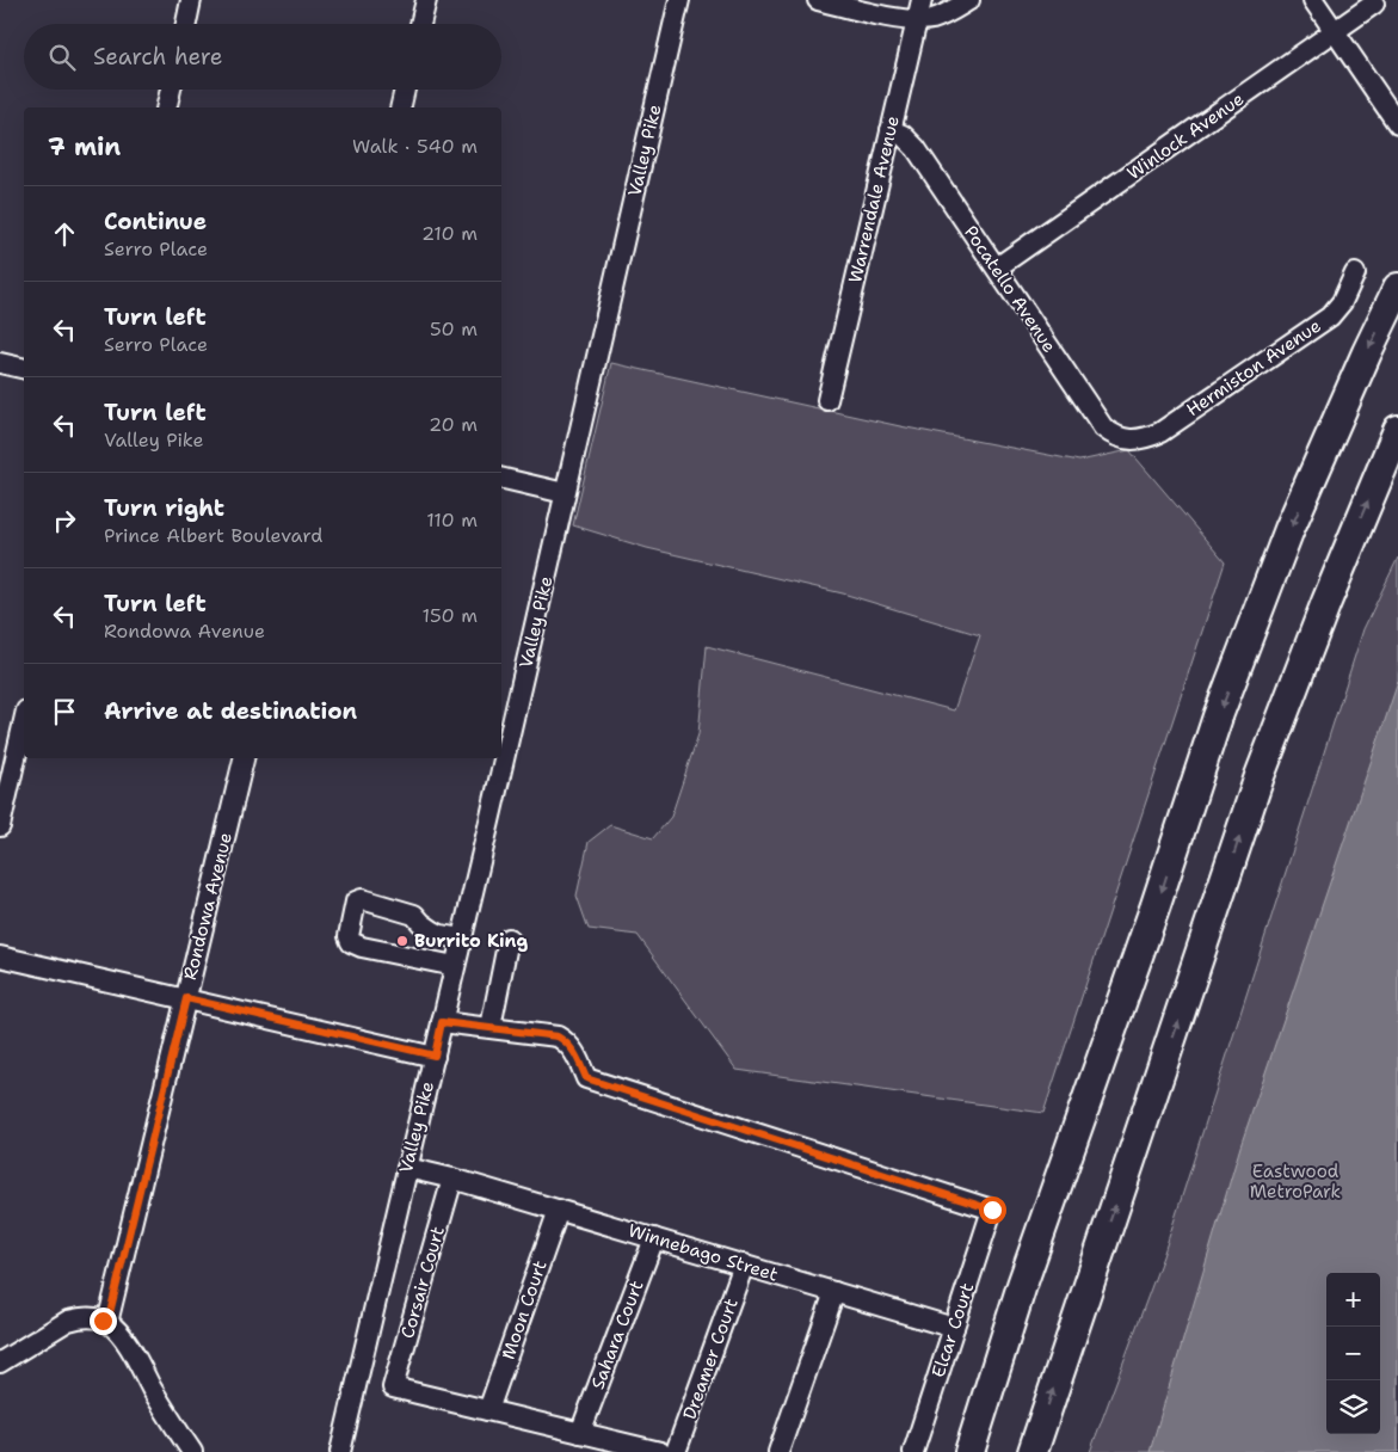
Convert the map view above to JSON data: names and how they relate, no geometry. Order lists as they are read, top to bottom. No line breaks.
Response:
{"streets":{"street":["Winlock Avenue","Valley Pike","Warrendale Avenue","Pocatello Avenue","Hermiston Avenue","Rondowa Avenue","Winnebago Street","Corsair Court","Moon Court","Elcar Court","Sahara Court","Dreamer Court"]},"crossings":[["Winlock Avenue","Pocatello Avenue"],["Valley Pike","Winnebago Street"],["Warrendale Avenue","Pocatello Avenue"],["Pocatello Avenue","Hermiston Avenue"],["Winnebago Street","Corsair Court"],["Winnebago Street","Moon Court"],["Winnebago Street","Elcar Court"],["Winnebago Street","Sahara Court"],["Winnebago Street","Dreamer Court"],["Corsair Court","Moon Court"]],"parks":["Eastwood MetroPark"],"places":["Burrito King"],"page":{"search":"Search here","heading":["7 min","Walk · 540 m"],"list":[["Continue","Serro Place","210 m"],["Turn left","Serro Place","50 m"],["Turn left","Valley Pike","20 m"],["Turn right","Prince Albert Boulevard","110 m"],["Turn left","Rondowa Avenue","150 m"],"Arrive at destination"],"map_buttons":["+","−"]}}
